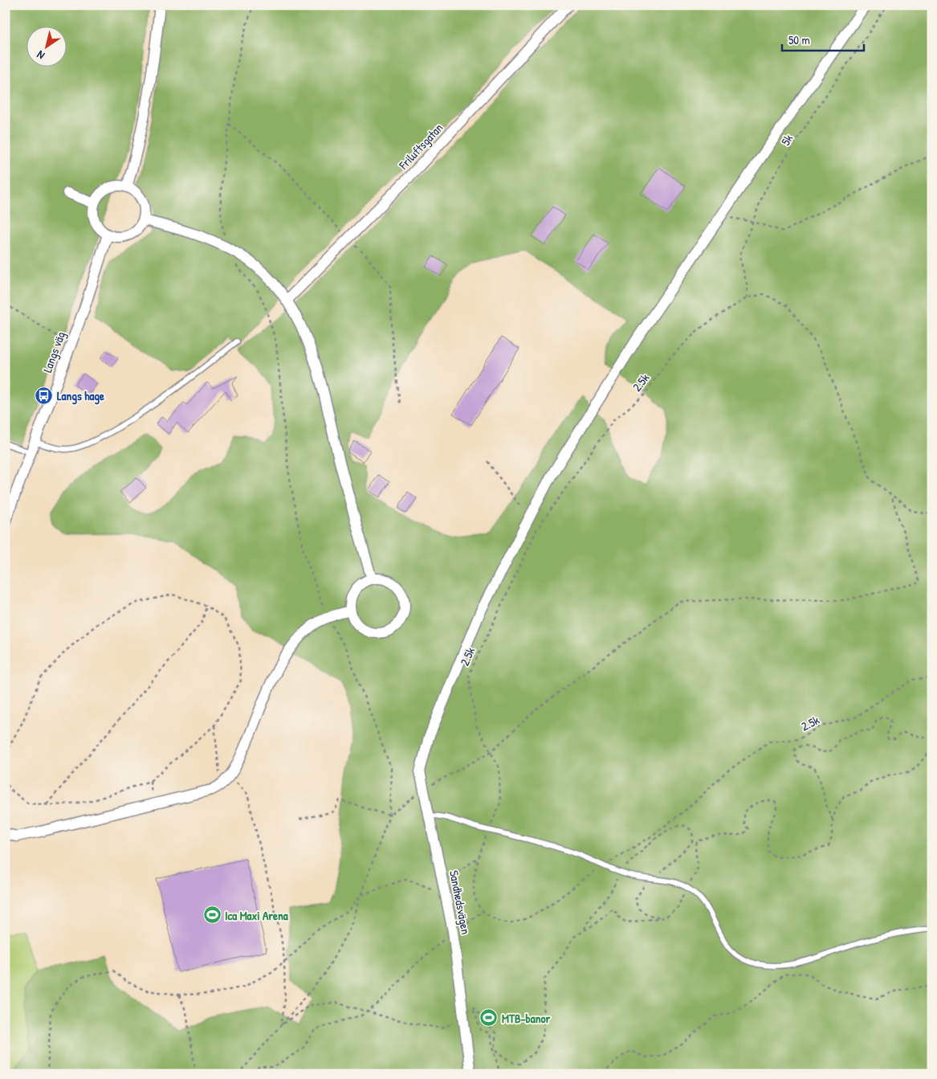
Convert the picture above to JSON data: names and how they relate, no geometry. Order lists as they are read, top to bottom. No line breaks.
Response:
{"streets":{"street":["Friluftsgatan","Langs väg","Sandhedsvägen"],"path":["5k","2.5k"]},"crossings":[["5k","2.5k"]],"places":{"bus stop":["Langs hage"],"sports":["Ica Maxi Arena","MTB-banor"]},"scale_bar":"50 m","north":"bottom left"}
